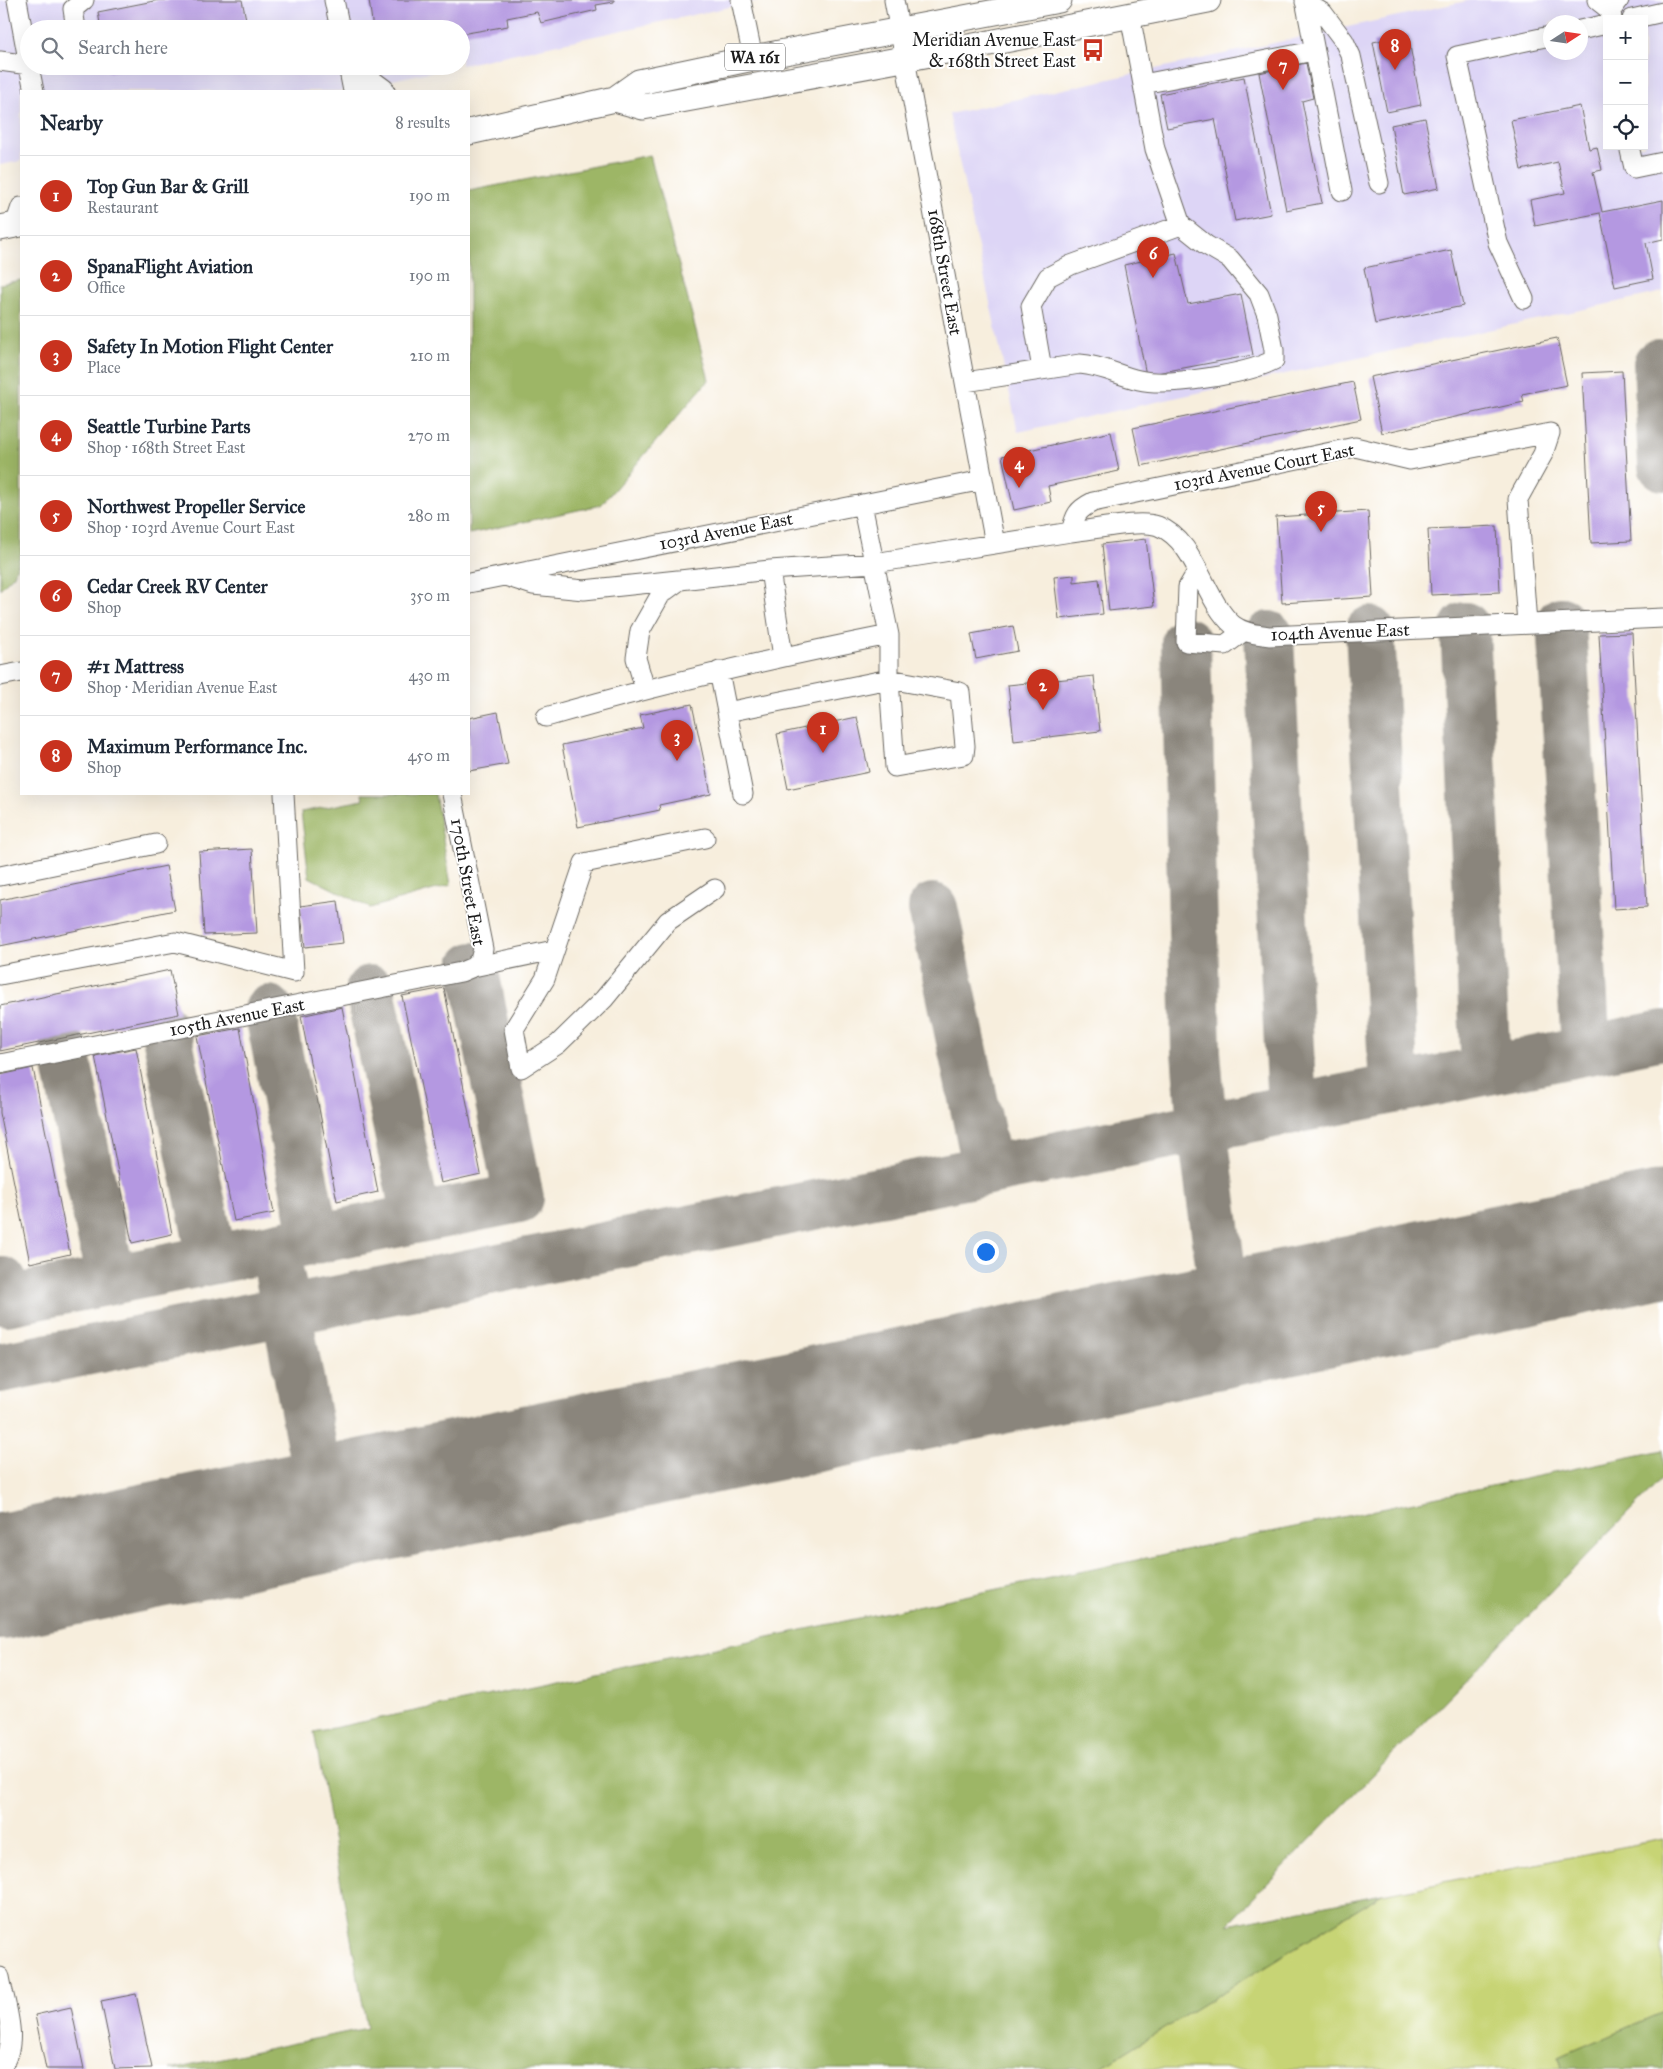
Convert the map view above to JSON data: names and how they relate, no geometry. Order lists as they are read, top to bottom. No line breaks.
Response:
{"streets":{"main road":["WA 161"],"street":["168th Street East","103rd Avenue Court East","103rd Avenue East","104th Avenue East","170th Street East","105th Avenue East"]},"crossings":[["WA 161","168th Street East"],["168th Street East","103rd Avenue East"],["103rd Avenue Court East","104th Avenue East"],["170th Street East","105th Avenue East"]],"places":{"bus stop":["Meridian Avenue East & 168th Street East"]},"north":"right","page":{"map_buttons":["+","−"],"search":"Search here","pins":["8","7","6","4","5","2","1","3"],"heading":["Nearby","8 results"],"list":[{"mark":"1","name":"Top Gun Bar & Grill","note":"Restaurant","value":"190 m"},{"mark":"2","name":"SpanaFlight Aviation","note":"Office","value":"190 m"},{"mark":"3","name":"Safety In Motion Flight Center","note":"Place","value":"210 m"},{"mark":"4","name":"Seattle Turbine Parts","note":"Shop · 168th Street East","value":"270 m"},{"mark":"5","name":"Northwest Propeller Service","note":"Shop · 103rd Avenue Court East","value":"280 m"},{"mark":"6","name":"Cedar Creek RV Center","note":"Shop","value":"350 m"},{"mark":"7","name":"#1 Mattress","note":"Shop · Meridian Avenue East","value":"430 m"},{"mark":"8","name":"Maximum Performance Inc.","note":"Shop","value":"450 m"}]}}
